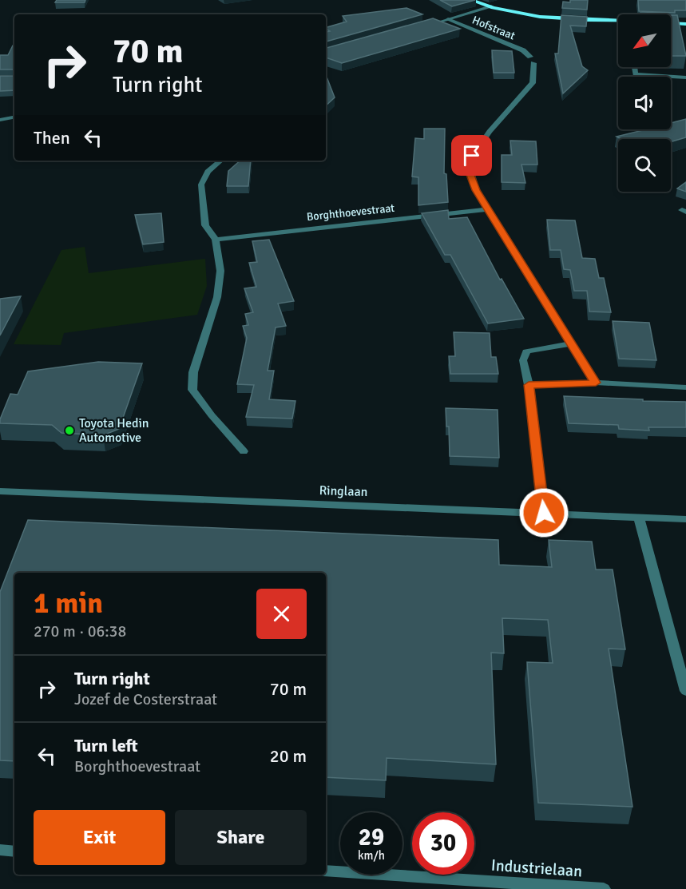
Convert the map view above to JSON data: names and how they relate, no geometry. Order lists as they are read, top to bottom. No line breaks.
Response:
{"streets":{"street":["Hofstraat","Borghthoevestraat","Ringlaan","Industrielaan"]},"crossings":[["Hofstraat","Borghthoevestraat"]],"places":["Toyota Hedin Automotive"],"north":"bottom left","page":{"turn":["70 m","Turn right"],"then":"Then","heading":["1 min","270 m · 06:38"],"list":[{"name":"Turn right","note":"Jozef de Costerstraat","value":"70 m"},{"name":"Turn left","note":"Borghthoevestraat","value":"20 m"}],"buttons":["Exit","Share"],"speed":"29 km/h","limit":"30"}}
